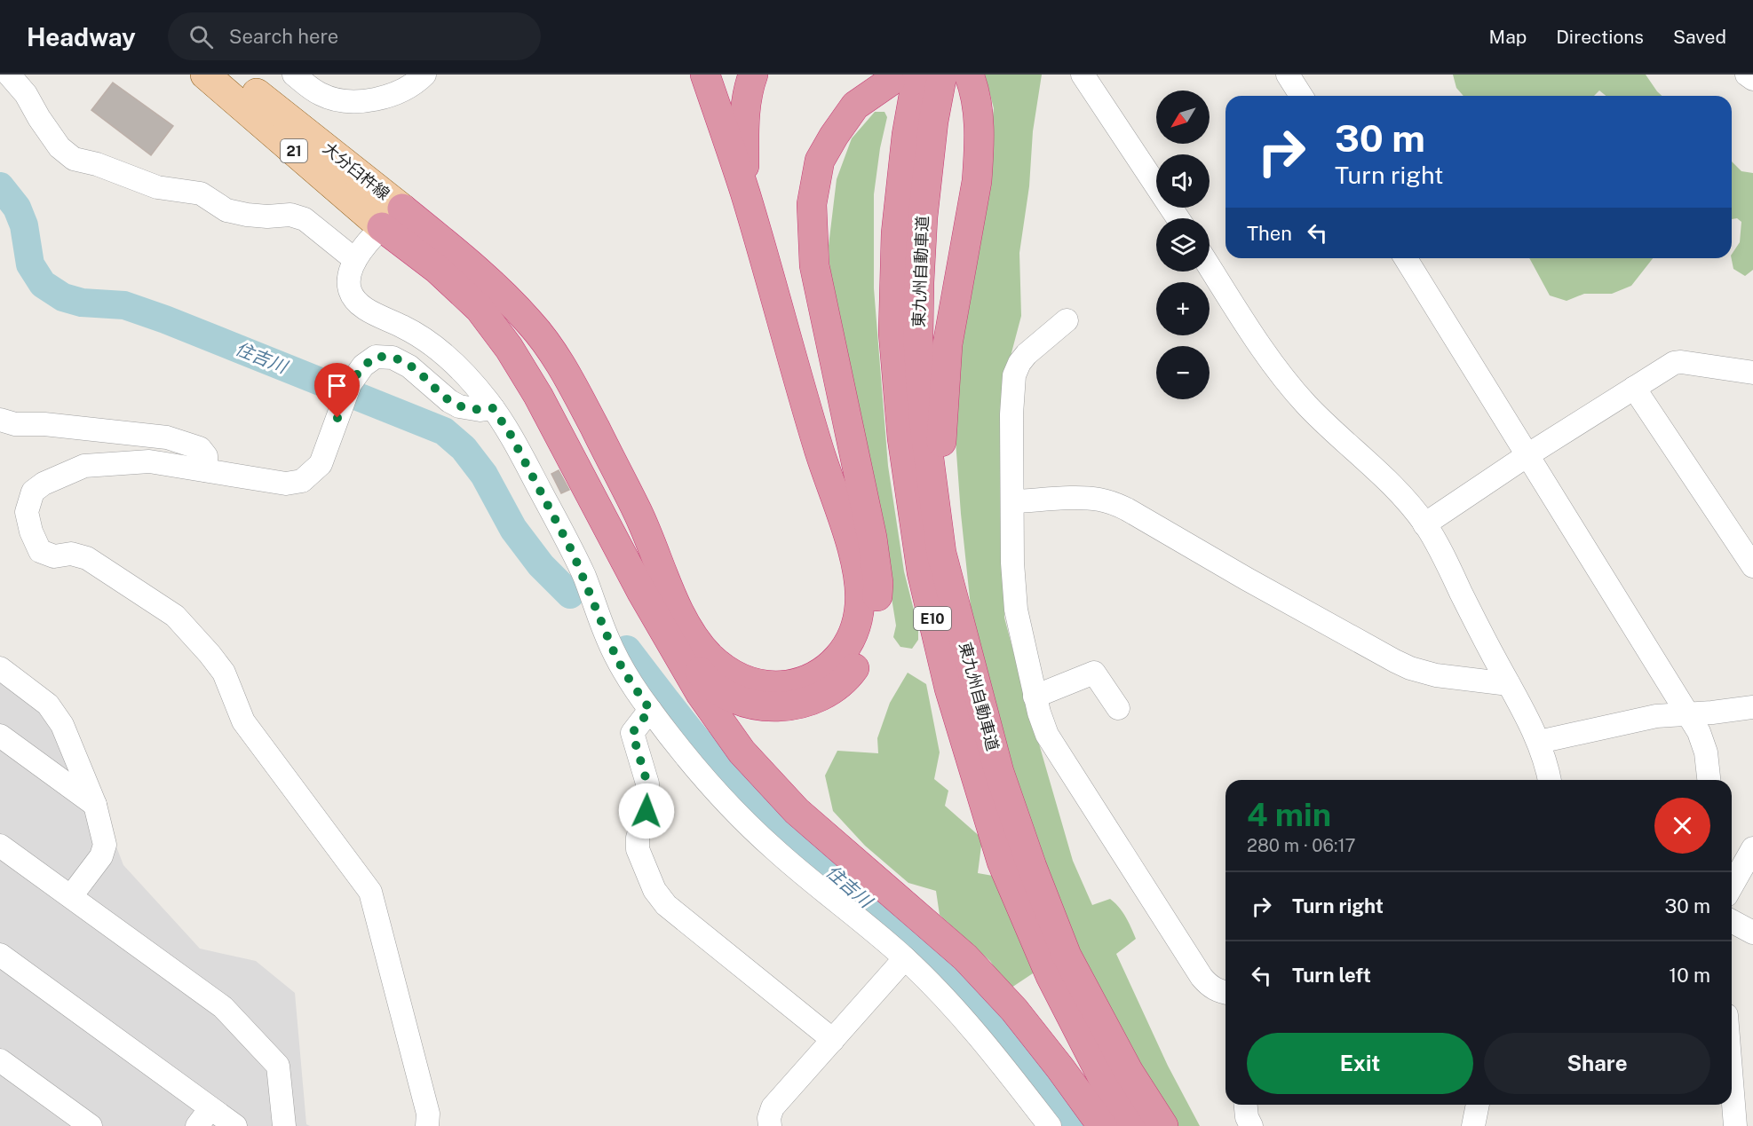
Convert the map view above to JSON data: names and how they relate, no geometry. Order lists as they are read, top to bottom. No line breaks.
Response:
{"streets":{"highway":["東九州自動車道","E10"],"main road":["21","大分臼杵線"]},"water":["住吉川"],"north":"bottom left","page":{"header":"Headway","search":"Search here","nav":["Map","Directions","Saved"],"map_buttons":["+","−"],"turn":["30 m","Turn right"],"then":"Then","heading":["4 min","280 m · 06:17"],"list":[{"name":"Turn right","value":"30 m"},{"name":"Turn left","value":"10 m"}],"buttons":["Exit","Share"]}}
